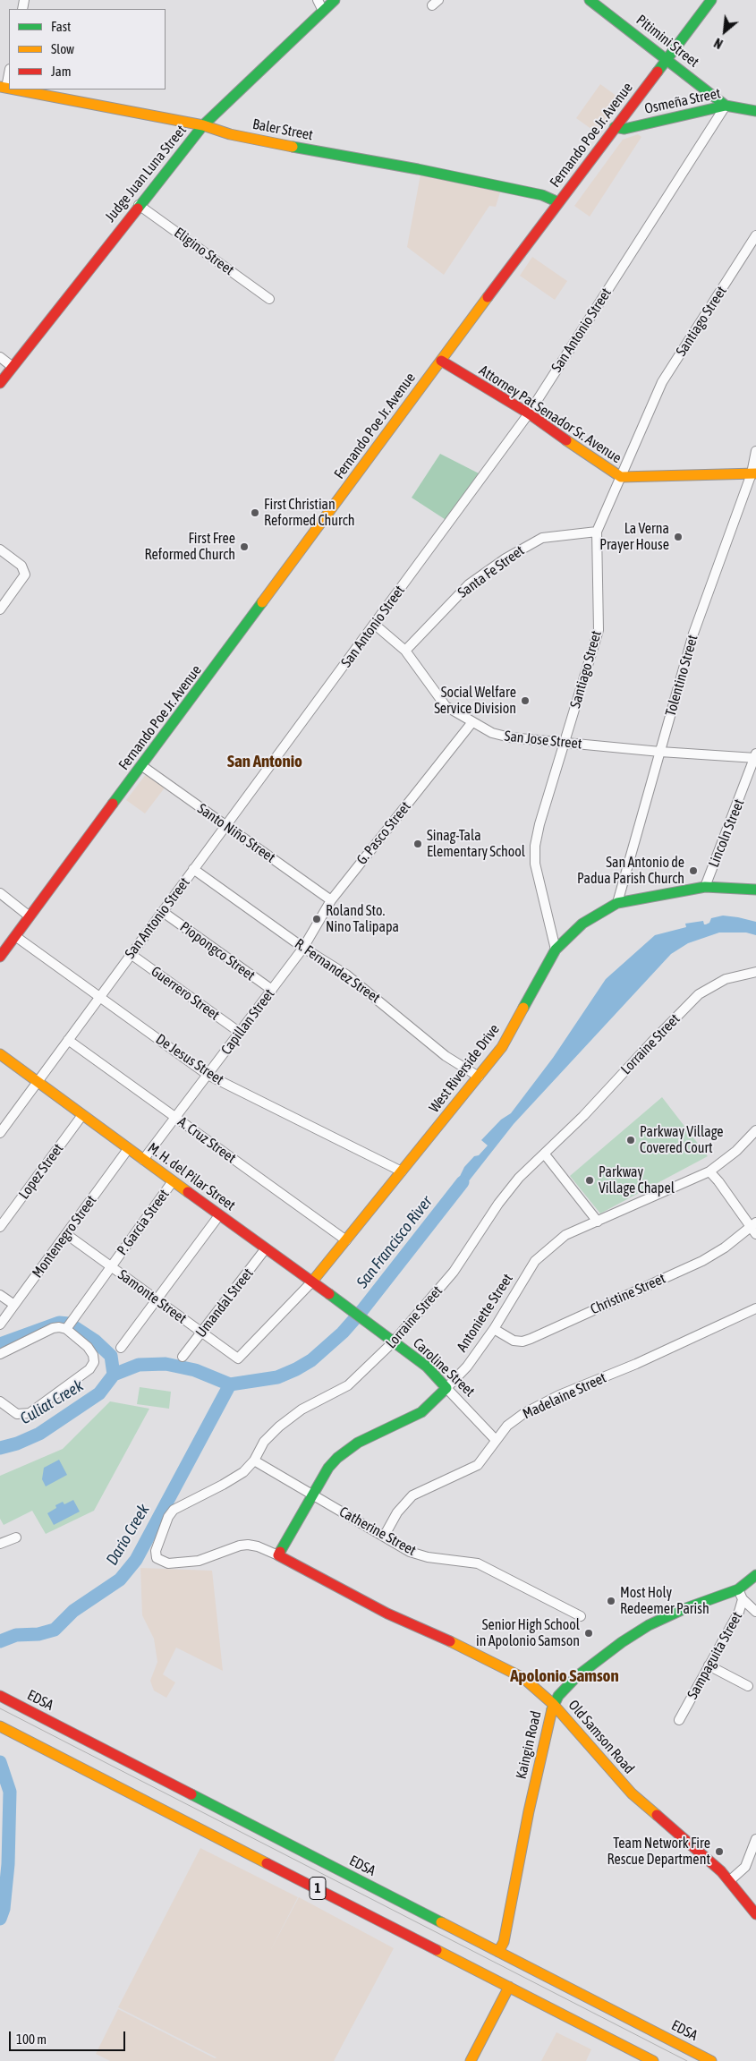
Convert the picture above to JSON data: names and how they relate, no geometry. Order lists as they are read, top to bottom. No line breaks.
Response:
{"streets":{"main road":["Pitimini Street","Osmeña Street","Baler Street","Fernando Poe Jr. Avenue","Judge Juan Luna Street","Attorney Pat Senador Sr. Avenue","West Riverside Drive","M. H. del Pilar Street","Antoniette Street","Caroline Street","EDSA","Old Samson Road","Kaingin Road","1"],"street":["Eligino Street","Santiago Street","San Antonio Street","Santa Fe Street","Tolentino Street","San Jose Street","Santo Niño Street","G. Pasco Street","Lincoln Street","Piopongco Street","R. Fernandez Street","Guerrero Street","Capillan Street","Lorraine Street","De Jesus Street","A. Cruz Street","Lopez Street","P. Garcia Street","Montenegro Street","Christine Street","Samonte Street","Umandal Street","Madelaine Street","Catherine Street","Sampaguita Street"]},"crossings":[["Pitimini Street","Osmeña Street"],["Pitimini Street","Fernando Poe Jr. Avenue"],["Pitimini Street","San Antonio Street"],["Osmeña Street","Fernando Poe Jr. Avenue"],["Osmeña Street","San Antonio Street"],["Baler Street","Fernando Poe Jr. Avenue"],["Baler Street","Judge Juan Luna Street"],["Fernando Poe Jr. Avenue","Attorney Pat Senador Sr. Avenue"],["Fernando Poe Jr. Avenue","Santo Niño Street"],["Fernando Poe Jr. Avenue","De Jesus Street"],["Judge Juan Luna Street","Eligino Street"],["Santiago Street","Attorney Pat Senador Sr. Avenue"],["Santiago Street","Santa Fe Street"],["Santiago Street","San Jose Street"],["Santiago Street","West Riverside Drive"],["San Antonio Street","Attorney Pat Senador Sr. Avenue"],["San Antonio Street","San Jose Street"],["San Antonio Street","Santo Niño Street"],["San Antonio Street","Piopongco Street"],["San Antonio Street","R. Fernandez Street"],["San Antonio Street","Guerrero Street"],["San Antonio Street","De Jesus Street"],["San Antonio Street","A. Cruz Street"],["San Antonio Street","M. H. del Pilar Street"],["Attorney Pat Senador Sr. Avenue","Tolentino Street"],["Santa Fe Street","San Jose Street"],["Tolentino Street","San Jose Street"],["Tolentino Street","West Riverside Drive"],["San Jose Street","G. Pasco Street"],["San Jose Street","Lincoln Street"],["Santo Niño Street","G. Pasco Street"],["G. Pasco Street","R. Fernandez Street"],["G. Pasco Street","Capillan Street"],["Lincoln Street","West Riverside Drive"],["Piopongco Street","Capillan Street"],["R. Fernandez Street","Capillan Street"],["R. Fernandez Street","West Riverside Drive"],["Guerrero Street","Capillan Street"],["Capillan Street","De Jesus Street"],["Capillan Street","A. Cruz Street"],["Capillan Street","M. H. del Pilar Street"],["Lorraine Street","Antoniette Street"],["Lorraine Street","Caroline Street"],["Lorraine Street","Catherine Street"],["Lorraine Street","Old Samson Road"],["De Jesus Street","West Riverside Drive"],["West Riverside Drive","A. Cruz Street"],["West Riverside Drive","M. H. del Pilar Street"],["West Riverside Drive","Samonte Street"],["Lopez Street","M. H. del Pilar Street"],["M. H. del Pilar Street","P. Garcia Street"],["M. H. del Pilar Street","Montenegro Street"],["M. H. del Pilar Street","Umandal Street"],["M. H. del Pilar Street","Caroline Street"],["P. Garcia Street","Samonte Street"],["Montenegro Street","Samonte Street"],["Christine Street","Antoniette Street"],["Samonte Street","Umandal Street"],["Antoniette Street","Caroline Street"],["Antoniette Street","Catherine Street"],["Antoniette Street","Old Samson Road"],["Caroline Street","Madelaine Street"],["Madelaine Street","Catherine Street"],["Sampaguita Street","Kaingin Road"],["EDSA","Kaingin Road"],["Old Samson Road","Kaingin Road"]],"districts":["San Antonio","Apolonio Samson"],"water":["San Francisco River","Culiat Creek","Dario Creek"],"places":["First Christian Reformed Church","La Verna Prayer House","First Free Reformed Church","Social Welfare Service Division","Sinag-Tala Elementary School","San Antonio de Padua Parish Church","Roland Sto. Nino Talipapa","Parkway Village Covered Court","Parkway Village Chapel","Most Holy Redeemer Parish","Senior High School in Apolonio Samson","Team Network Fire Rescue Department"],"legend":["Fast","Slow","Jam"],"scale_bar":"100 m","north":"bottom left"}
